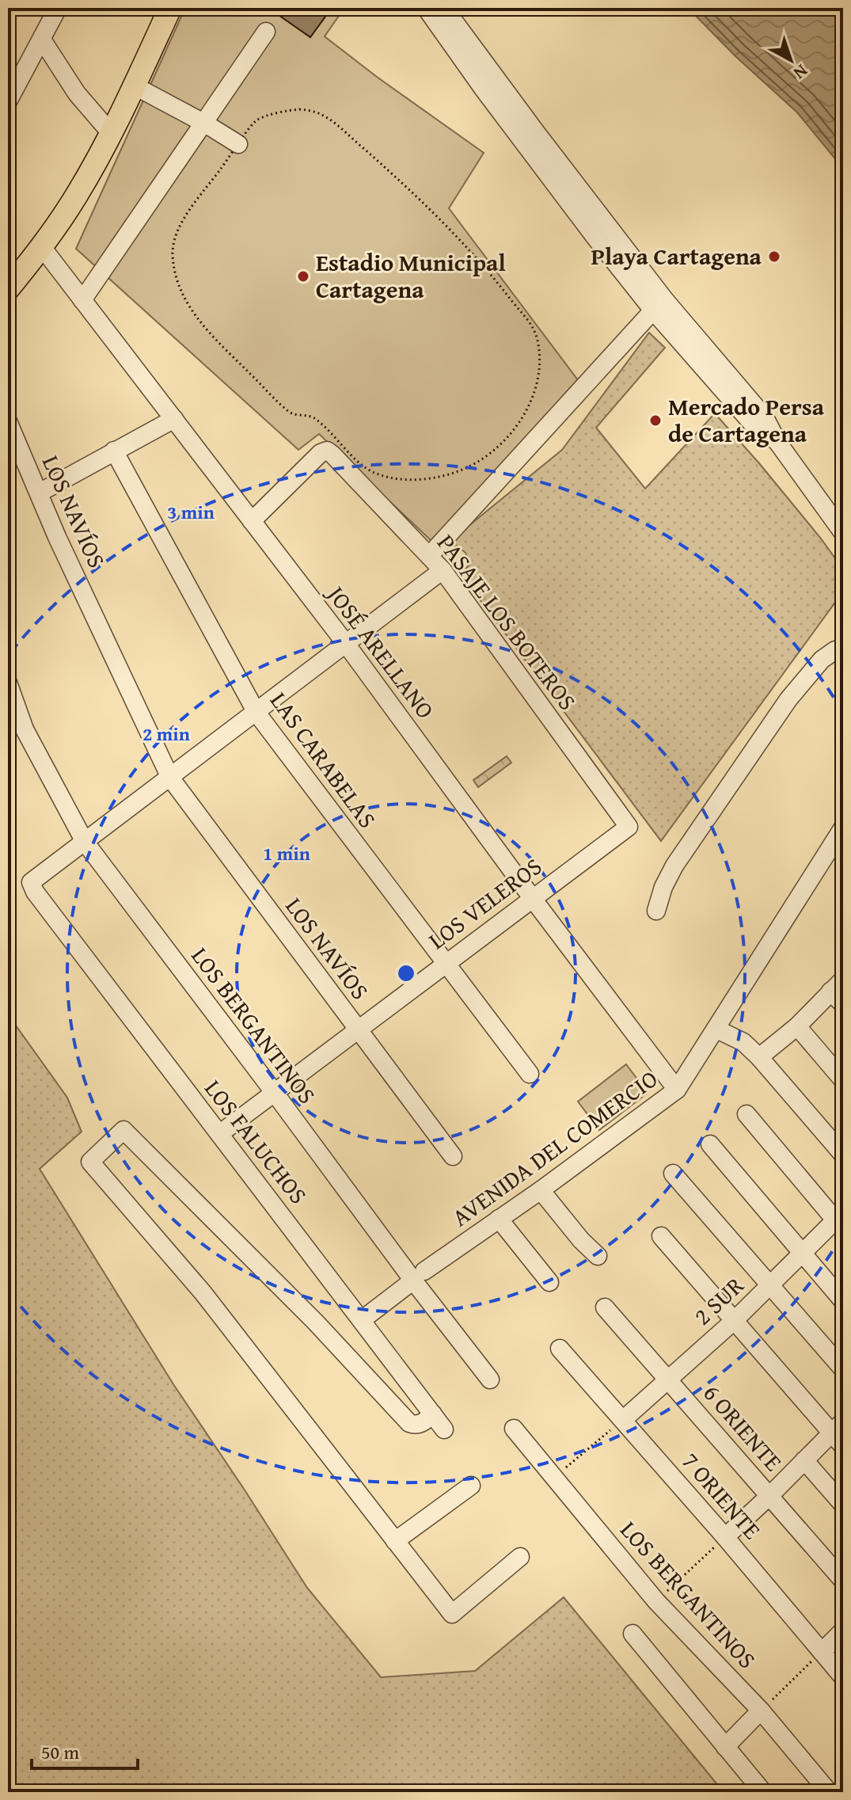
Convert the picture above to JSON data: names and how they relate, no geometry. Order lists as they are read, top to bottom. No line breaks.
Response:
{"streets":{"street":["LOS NAVÍOS","PASAJE LOS BOTEROS","JOSÉ ARELLANO","LAS CARABELAS","LOS VELEROS","LOS BERGANTINOS","LOS FALUCHOS","AVENIDA DEL COMERCIO","2 SUR","6 ORIENTE","7 ORIENTE"]},"crossings":[["LOS NAVÍOS","LOS VELEROS"],["PASAJE LOS BOTEROS","JOSÉ ARELLANO"],["PASAJE LOS BOTEROS","LOS VELEROS"],["JOSÉ ARELLANO","LOS VELEROS"],["JOSÉ ARELLANO","AVENIDA DEL COMERCIO"],["LAS CARABELAS","LOS VELEROS"],["LOS VELEROS","LOS BERGANTINOS"],["LOS VELEROS","LOS FALUCHOS"],["LOS BERGANTINOS","LOS FALUCHOS"],["LOS BERGANTINOS","AVENIDA DEL COMERCIO"],["LOS FALUCHOS","AVENIDA DEL COMERCIO"],["2 SUR","6 ORIENTE"],["2 SUR","7 ORIENTE"]],"places":["Playa Cartagena","Estadio Municipal Cartagena","Mercado Persa de Cartagena"],"scale_bar":"50 m","north":"bottom right","rings":["3 min","2 min","1 min"]}
